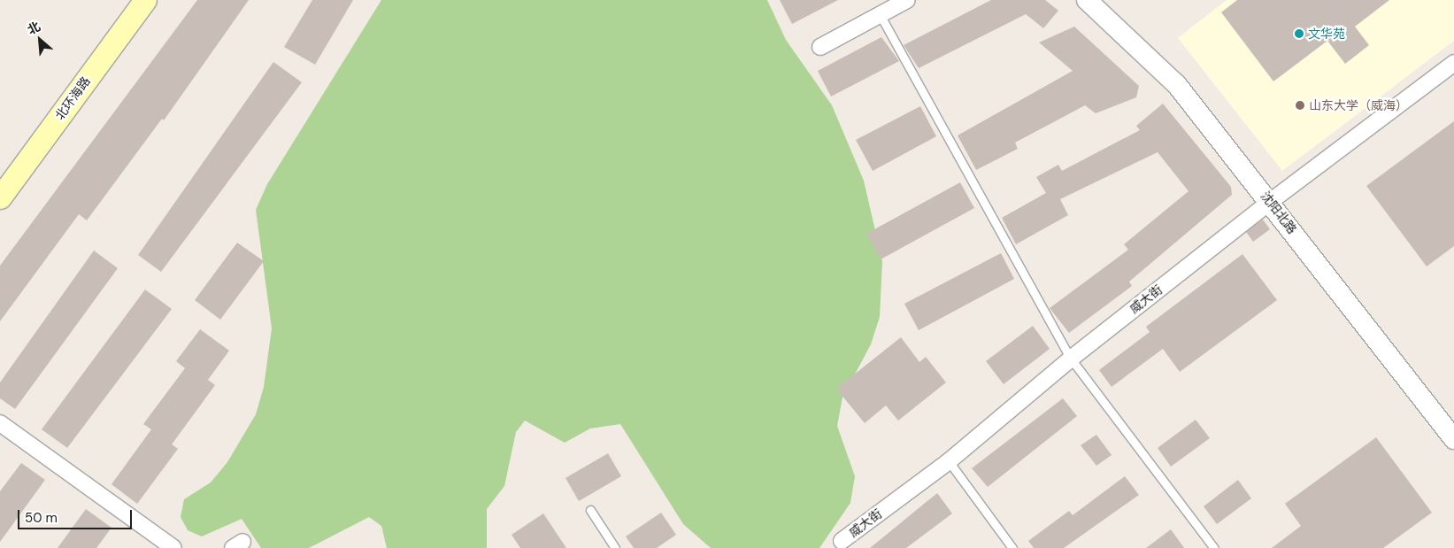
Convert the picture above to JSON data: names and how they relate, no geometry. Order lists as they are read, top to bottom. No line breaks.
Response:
{"streets":{"main road":["北环海路"],"street":["沈阳北路","威大街"]},"crossings":[["沈阳北路","威大街"]],"places":["文华苑","山东大学（威海）"],"scale_bar":"50 m","north":"top left"}
